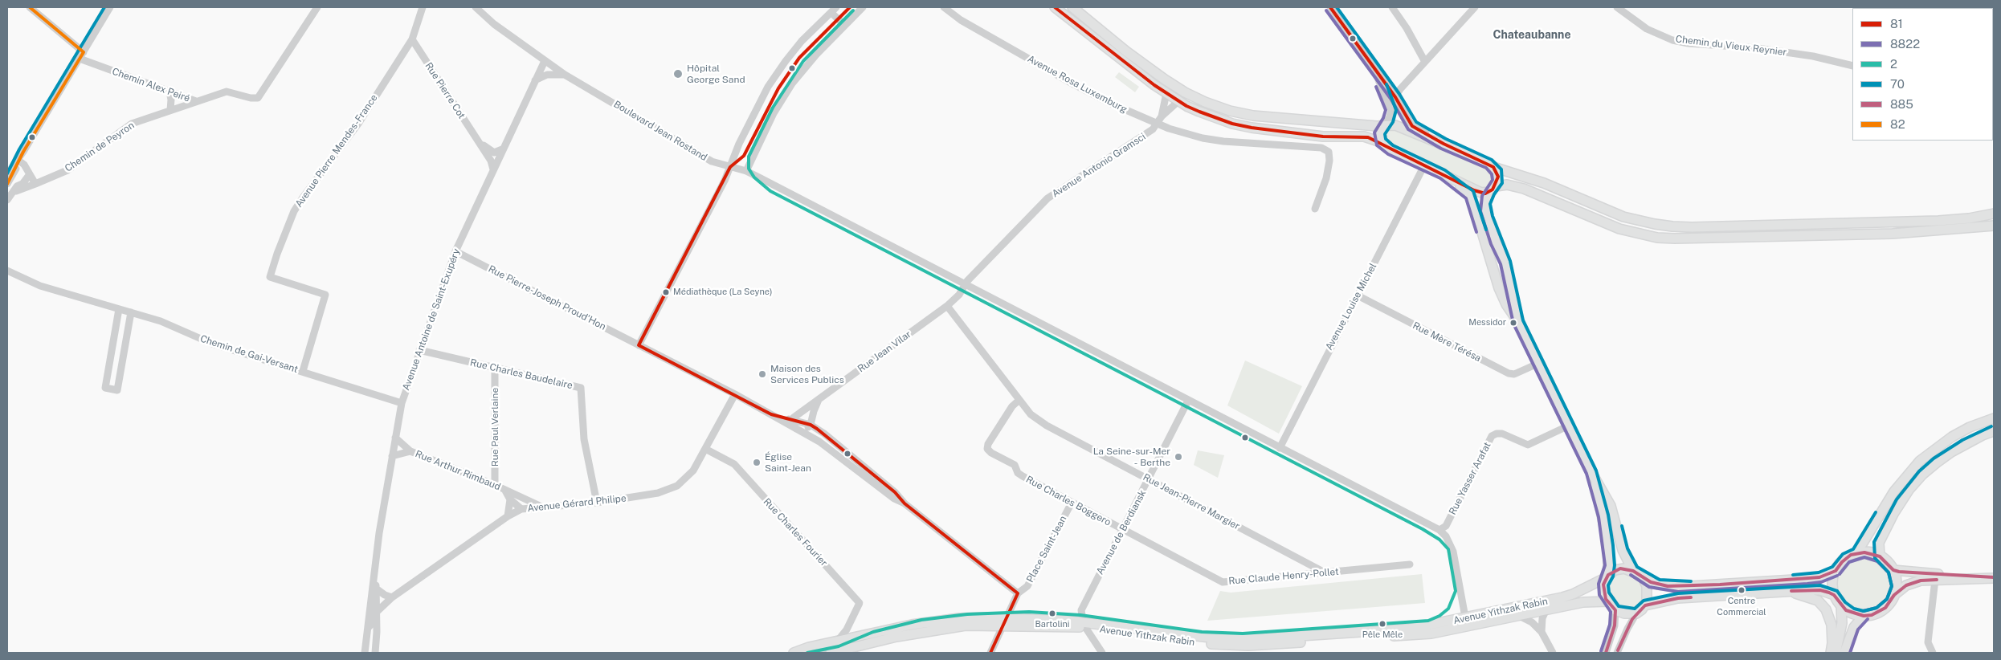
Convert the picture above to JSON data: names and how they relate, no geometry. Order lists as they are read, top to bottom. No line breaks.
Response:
{"streets":{"main road":["Avenue Yithzak Rabin"],"street":["Chemin du Vieux Reynier","Avenue Rosa Luxemburg","Chemin Alex Peiré","Rue Pierre Cot","Boulevard Jean Rostand","Chemin de Peyron","Avenue Pierre Mendes-France","Avenue Antonio Gramsci","Rue Pierre-Joseph Proud'Hon","Avenue Louise Michel","Avenue Antoine de Saint-Exupéry","Rue Mère Térésa","Rue Jean Vilar","Chemin de Gai-Versant","Rue Charles Baudelaire","Rue Paul Verlaine","Rue Arthur Rimbaud","Rue Yasser Arafat","Rue Charles Boggero","Rue Jean-Pierre Margier","Avenue Gérard Philipe","Rue Charles Fourier","Avenue de Berdiansk","Place Saint-Jean","Rue Claude Henry-Pollet"]},"crossings":[["Avenue Rosa Luxemburg","Avenue Antonio Gramsci"],["Chemin Alex Peiré","Chemin de Peyron"],["Rue Pierre Cot","Avenue Pierre Mendes-France"],["Rue Pierre Cot","Avenue Antoine de Saint-Exupéry"],["Boulevard Jean Rostand","Avenue Antonio Gramsci"],["Boulevard Jean Rostand","Avenue Louise Michel"],["Boulevard Jean Rostand","Avenue Antoine de Saint-Exupéry"],["Boulevard Jean Rostand","Rue Yasser Arafat"],["Boulevard Jean Rostand","Avenue de Berdiansk"],["Boulevard Jean Rostand","Avenue Yithzak Rabin"],["Avenue Pierre Mendes-France","Chemin de Gai-Versant"],["Avenue Antonio Gramsci","Rue Jean Vilar"],["Rue Pierre-Joseph Proud'Hon","Avenue Antoine de Saint-Exupéry"],["Rue Pierre-Joseph Proud'Hon","Avenue Gérard Philipe"],["Avenue Louise Michel","Rue Mère Térésa"],["Avenue Antoine de Saint-Exupéry","Chemin de Gai-Versant"],["Avenue Antoine de Saint-Exupéry","Rue Charles Baudelaire"],["Avenue Antoine de Saint-Exupéry","Rue Arthur Rimbaud"],["Avenue Antoine de Saint-Exupéry","Avenue Gérard Philipe"],["Rue Jean Vilar","Rue Jean-Pierre Margier"],["Rue Charles Baudelaire","Rue Paul Verlaine"],["Rue Charles Baudelaire","Avenue Gérard Philipe"],["Rue Paul Verlaine","Rue Arthur Rimbaud"],["Rue Arthur Rimbaud","Avenue Gérard Philipe"],["Rue Charles Boggero","Rue Jean-Pierre Margier"],["Rue Charles Boggero","Avenue de Berdiansk"],["Rue Charles Boggero","Place Saint-Jean"],["Rue Charles Boggero","Rue Claude Henry-Pollet"],["Rue Jean-Pierre Margier","Avenue de Berdiansk"],["Rue Jean-Pierre Margier","Rue Claude Henry-Pollet"],["Avenue Gérard Philipe","Rue Charles Fourier"],["Rue Charles Fourier","Avenue Yithzak Rabin"],["Avenue de Berdiansk","Rue Claude Henry-Pollet"],["Avenue de Berdiansk","Avenue Yithzak Rabin"],["Place Saint-Jean","Avenue Yithzak Rabin"]],"districts":["Chateaubanne"],"places":["Hôpital George Sand","Médiathèque (La Seyne)","Messidor","Maison des Services Publics","La Seine-sur-Mer - Berthe","Église Saint-Jean","Centre Commercial","Bartolini","Pêle Mêle"],"lines":["transit line 81","transit line 70","transit line 82","transit line 8822","transit line 2","transit line 885"],"legend":["81","8822","2","70","885","82"]}
